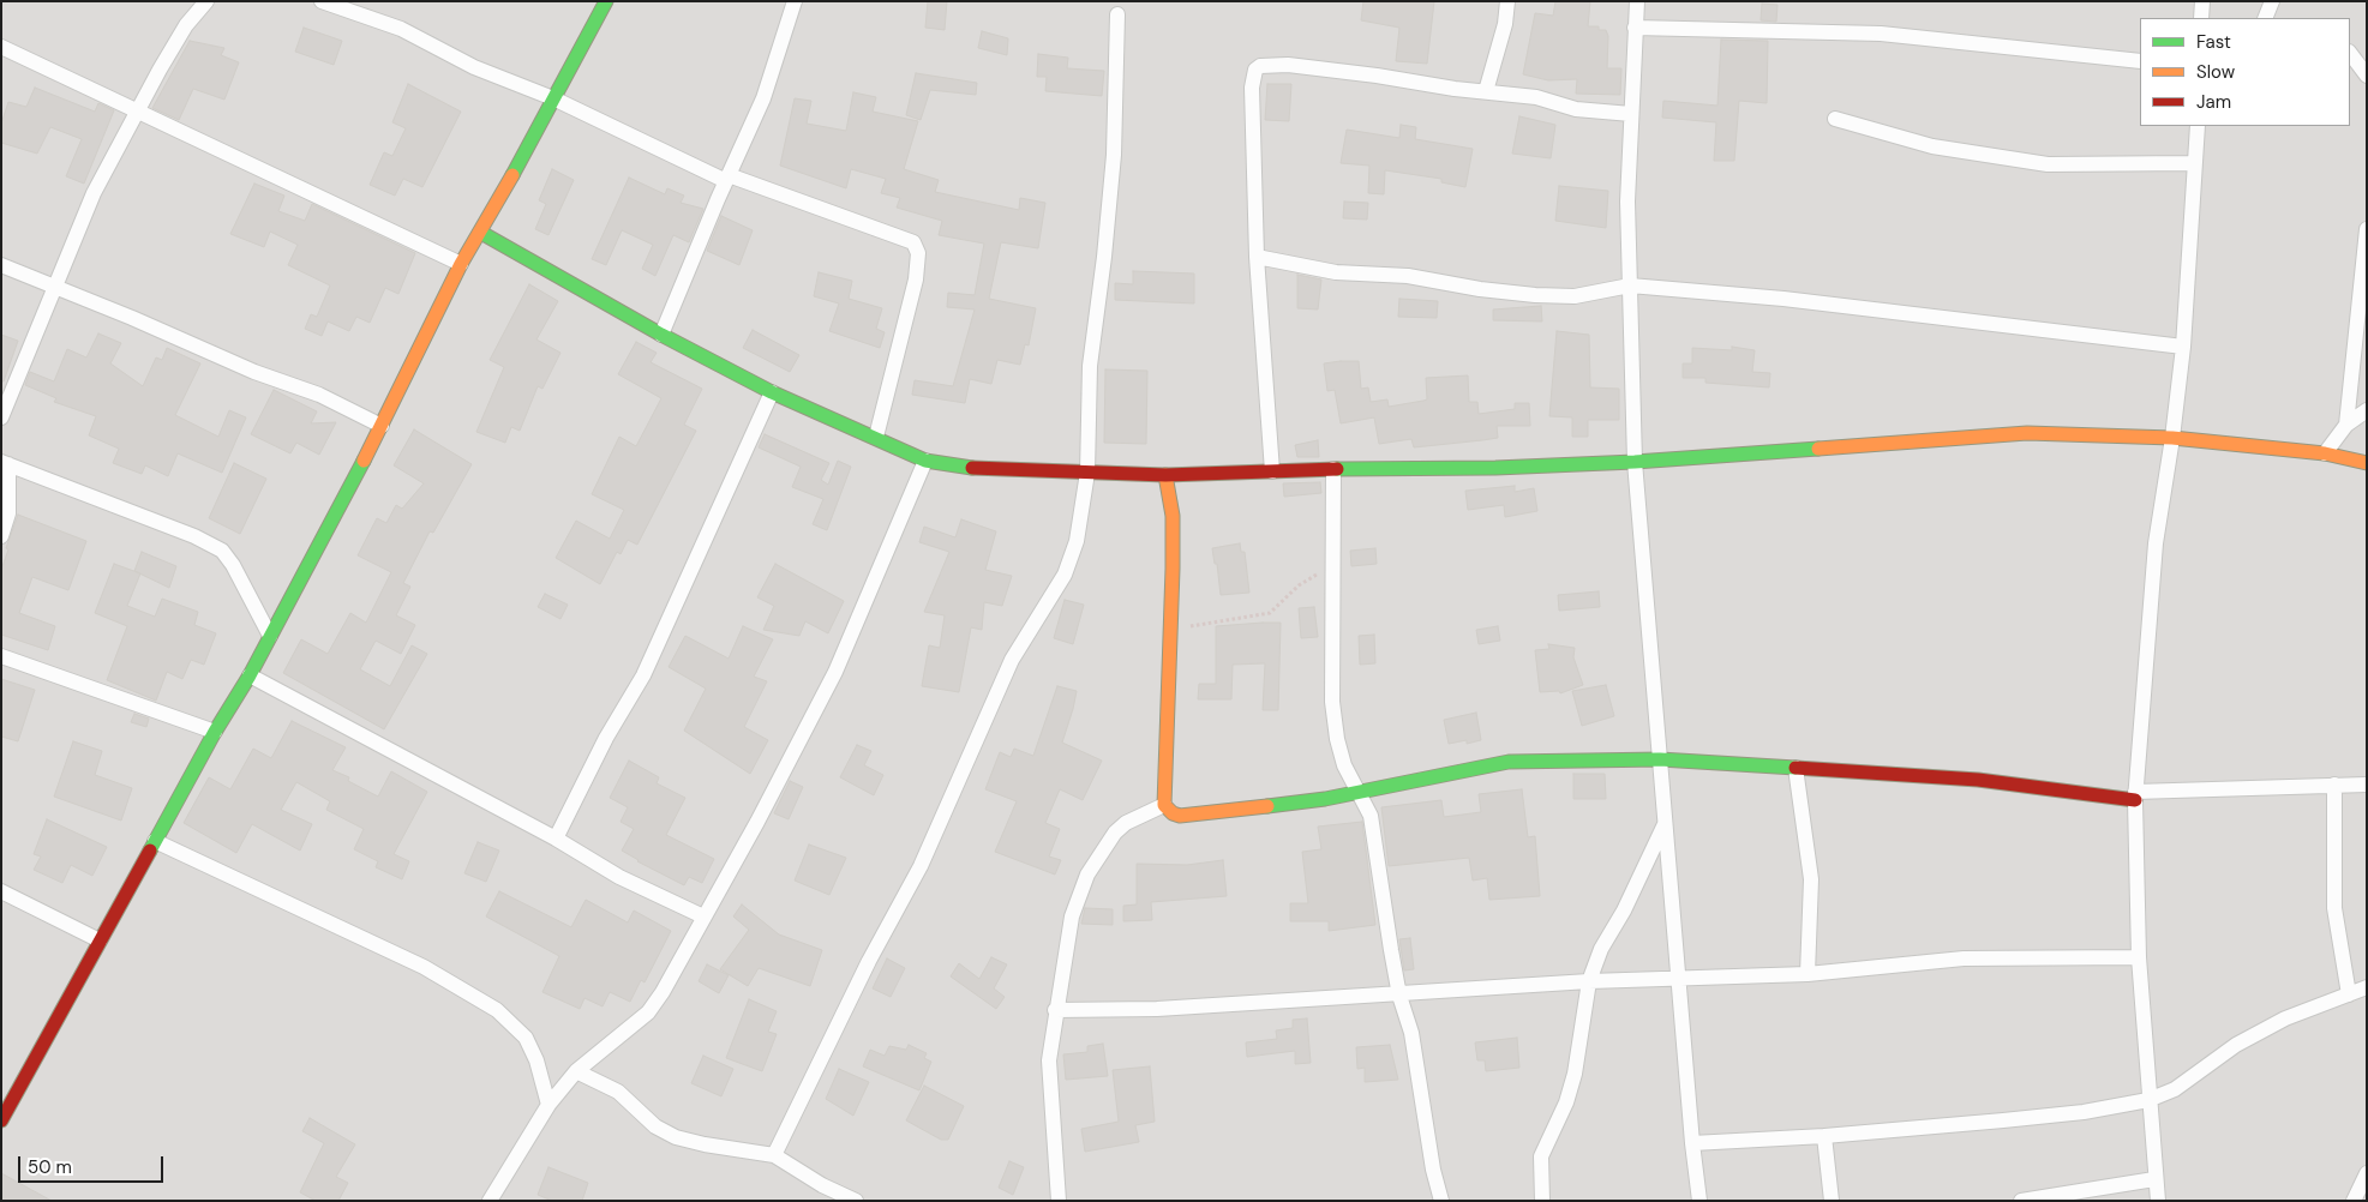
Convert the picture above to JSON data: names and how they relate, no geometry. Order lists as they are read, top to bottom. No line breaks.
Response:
{"legend":["Fast","Slow","Jam"],"scale_bar":"50 m"}
